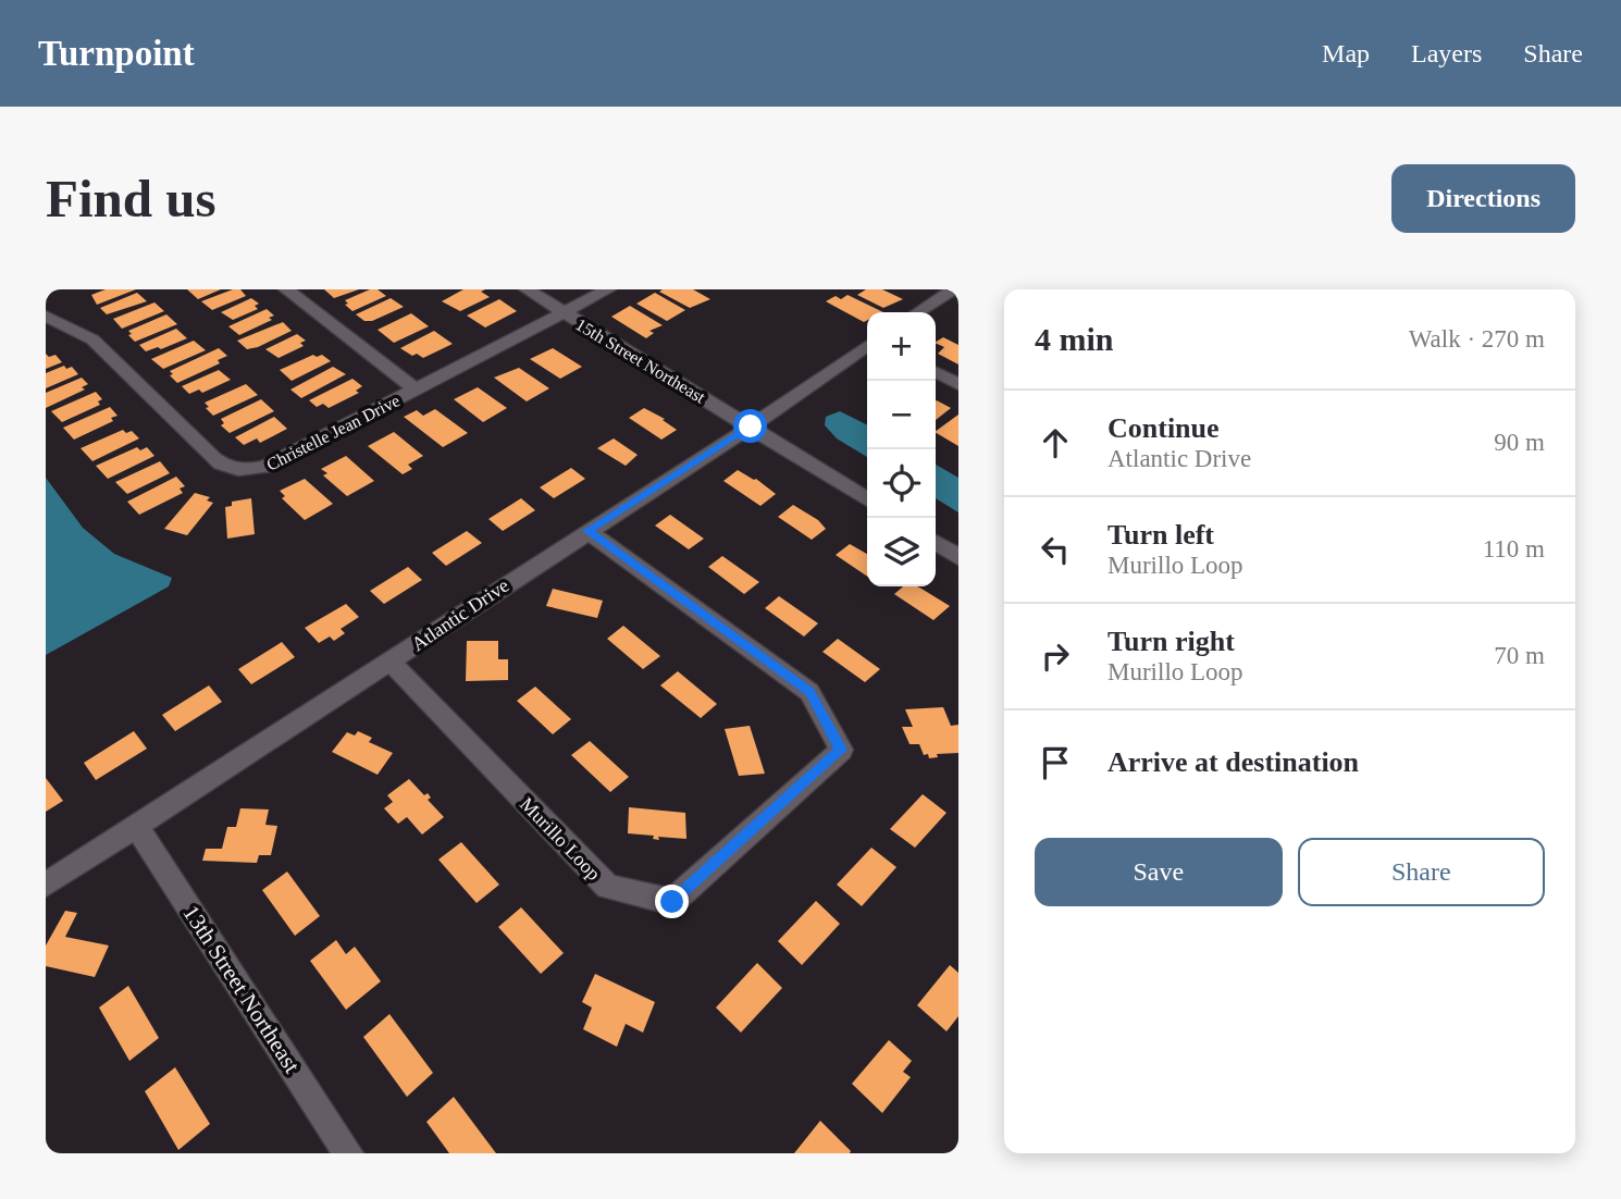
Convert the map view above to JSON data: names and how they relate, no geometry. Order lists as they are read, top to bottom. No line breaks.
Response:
{"streets":{"street":["15th Street Northeast","Christelle Jean Drive","Atlantic Drive","Murillo Loop","13th Street Northeast"]},"crossings":[["15th Street Northeast","Christelle Jean Drive"],["15th Street Northeast","Atlantic Drive"],["Atlantic Drive","Murillo Loop"],["Atlantic Drive","13th Street Northeast"]],"page":{"header":"Turnpoint","nav":["Map","Layers","Share"],"buttons":["Directions",["Save","Share"]],"title":"Find us","heading":["4 min","Walk · 270 m"],"map_buttons":["+","−"],"list":[["Continue","Atlantic Drive","90 m"],["Turn left","Murillo Loop","110 m"],["Turn right","Murillo Loop","70 m"],"Arrive at destination"]}}
